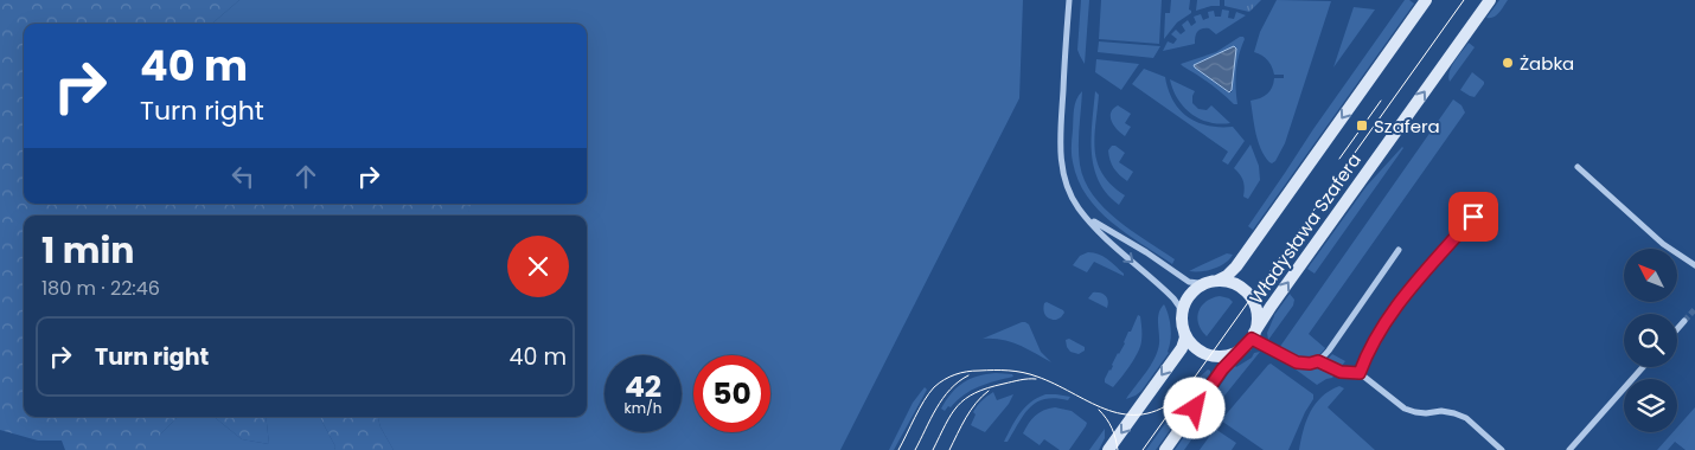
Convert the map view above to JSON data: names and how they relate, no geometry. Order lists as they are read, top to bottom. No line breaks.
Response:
{"streets":{"main road":["Władysława Szafera"]},"places":{"other":["Żabka"],"transit":["Szafera"]},"north":"top left","page":{"turn":["40 m","Turn right"],"heading":["1 min","180 m · 22:46"],"list":[{"name":"Turn right","value":"40 m"}],"speed":"42 km/h","limit":"50"}}
